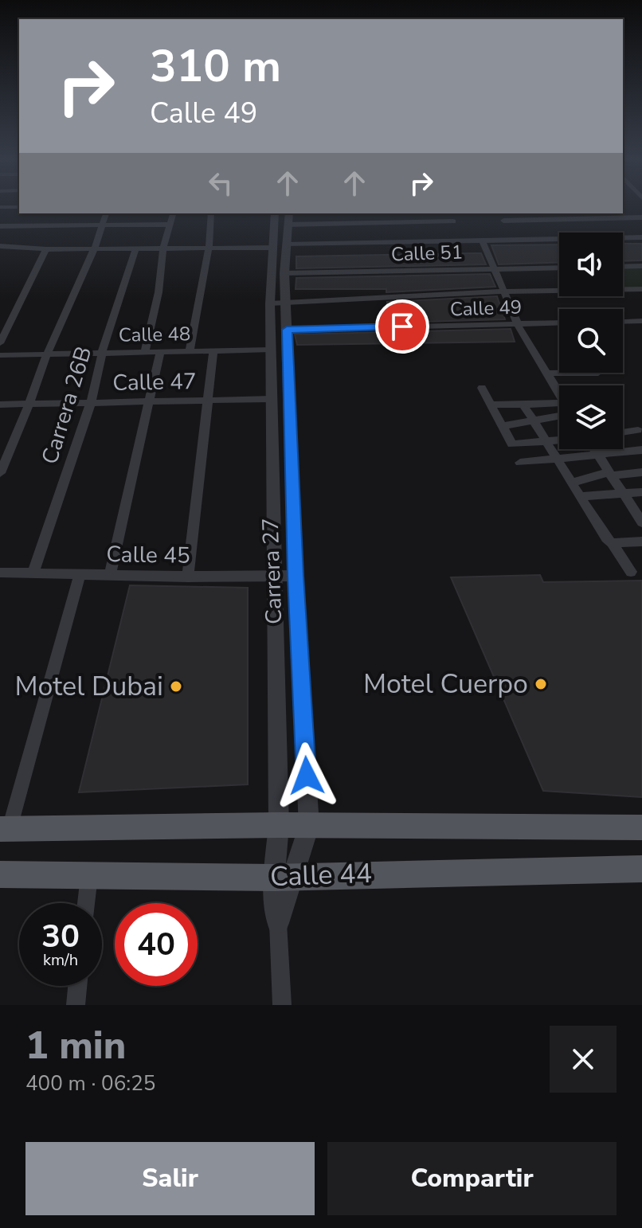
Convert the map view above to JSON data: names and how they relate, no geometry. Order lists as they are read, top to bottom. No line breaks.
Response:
{"streets":{"main road":["Calle 44"],"street":["Calle 51","Calle 49","Calle 48","Calle 47","Carrera 26B","Calle 45","Carrera 27"]},"crossings":[["Calle 51","Carrera 27"],["Calle 49","Carrera 27"],["Calle 48","Carrera 26B"],["Calle 48","Carrera 27"],["Calle 47","Carrera 26B"],["Calle 47","Carrera 27"],["Carrera 26B","Calle 45"],["Calle 45","Carrera 27"],["Carrera 27","Calle 44"]],"places":["Motel Cuerpo","Motel Dubai"],"page":{"turn":["310 m","Calle 49"],"speed":"30 km/h","limit":"40","heading":["1 min","400 m · 06:25"],"buttons":["Salir","Compartir"]}}
